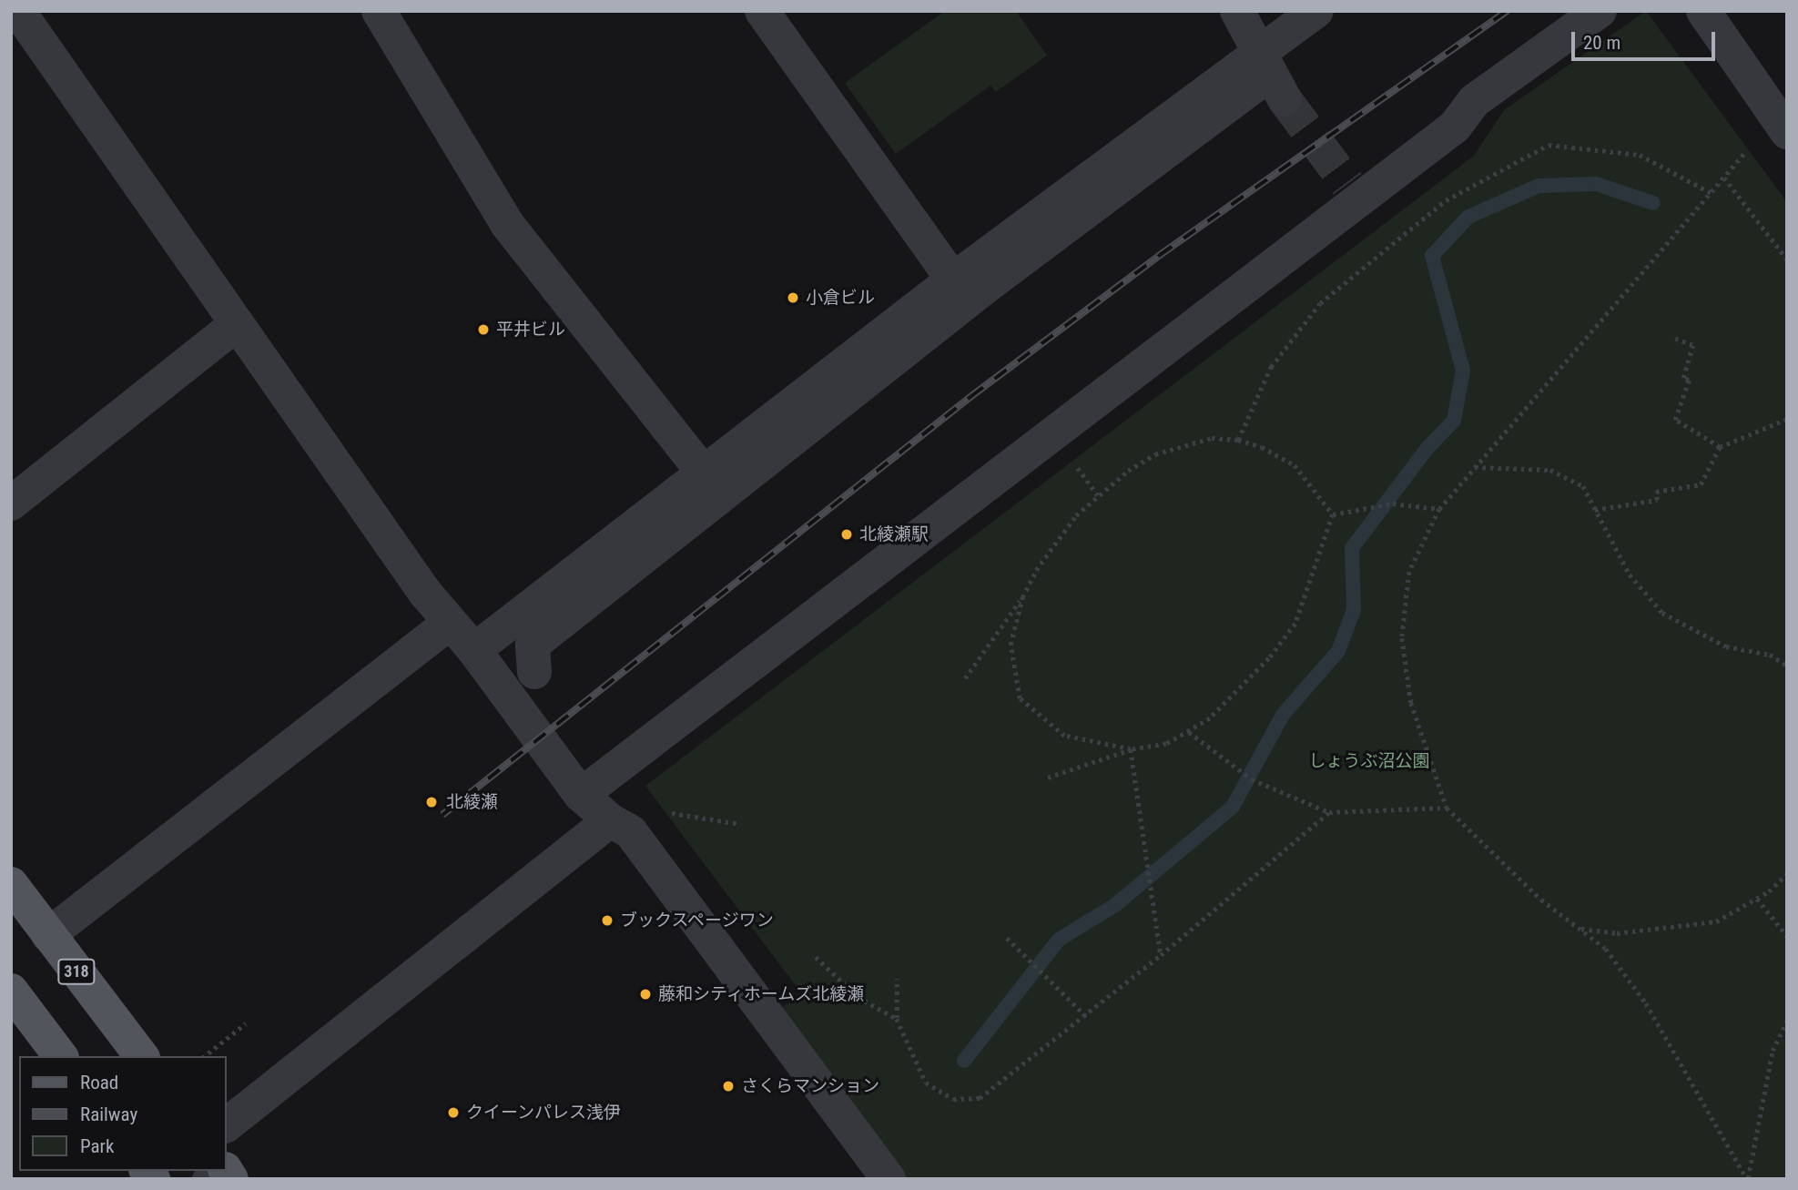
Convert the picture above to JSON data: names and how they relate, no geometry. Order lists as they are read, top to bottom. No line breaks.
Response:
{"streets":{"main road":["318"]},"parks":["しょうぶ沼公園"],"places":["小倉ビル","平井ビル","北綾瀬駅","北綾瀬","ブックスページワン","藤和シティホームズ北綾瀬","さくらマンション","クイーンパレス浅伊"],"legend":["Road","Railway","Park"],"scale_bar":"20 m"}
